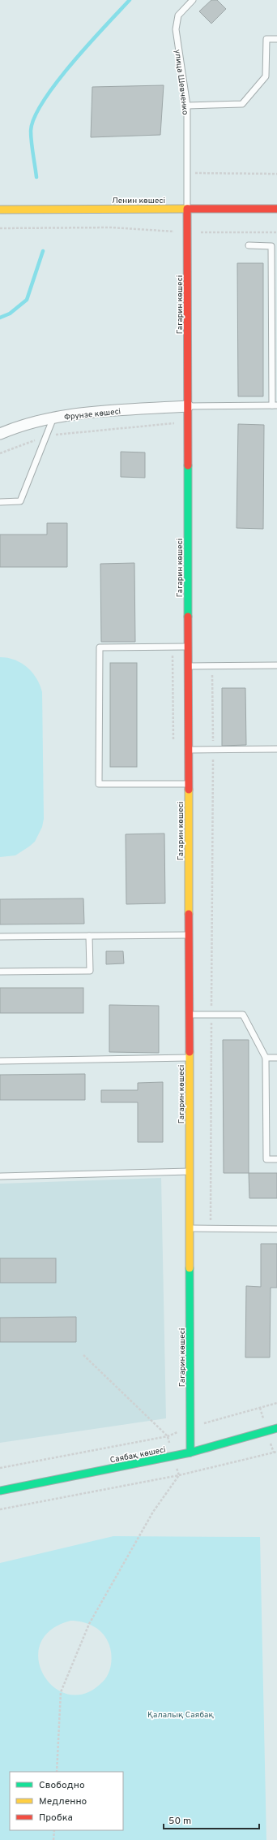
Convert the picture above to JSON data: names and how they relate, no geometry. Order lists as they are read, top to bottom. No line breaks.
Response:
{"streets":{"street":["Ленин көшесі","Гагарин көшесі","Фрунзе көшесі","Саябақ көшесі"],"lane":["улица Шевченко"]},"crossings":[["улица Шевченко","Ленин көшесі"],["улица Шевченко","Гагарин көшесі"],["Ленин көшесі","Гагарин көшесі"],["Гагарин көшесі","Фрунзе көшесі"],["Гагарин көшесі","Саябақ көшесі"]],"parks":["Қалалық Саябақ"],"legend":["Свободно","Медленно","Пробка"],"scale_bar":"50 m"}
